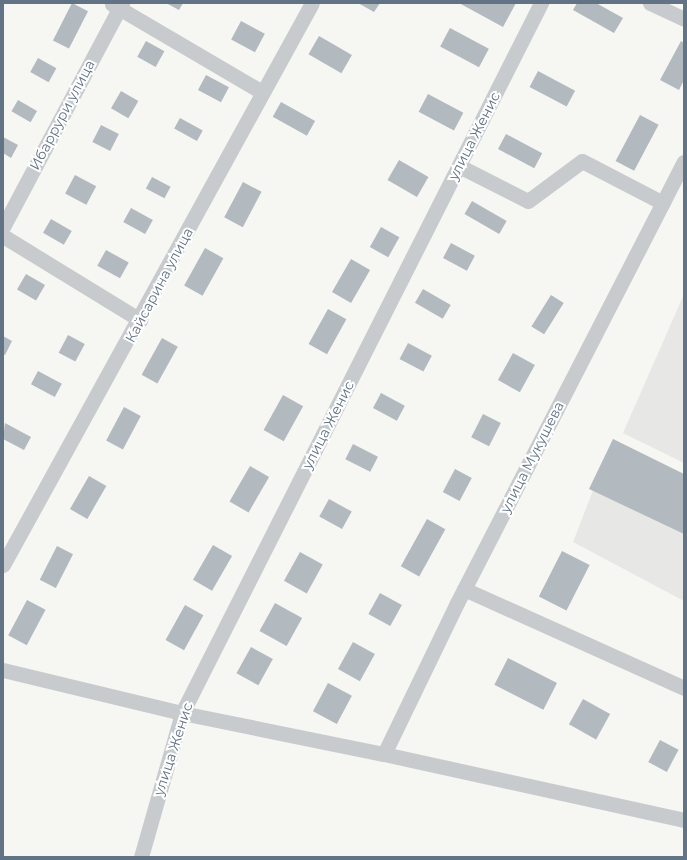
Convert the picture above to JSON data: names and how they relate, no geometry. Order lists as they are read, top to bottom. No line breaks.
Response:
{"streets":{"street":["Ибаррури улица","улица Женис","Кайсарина улица","улица Мукушева"]}}
